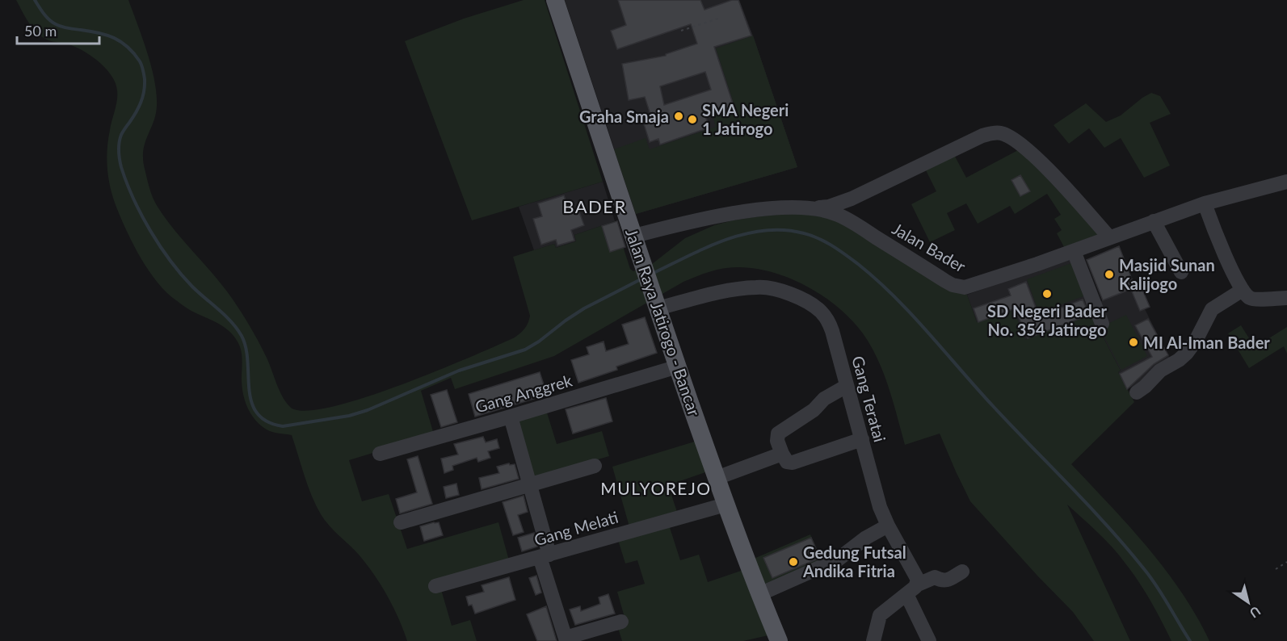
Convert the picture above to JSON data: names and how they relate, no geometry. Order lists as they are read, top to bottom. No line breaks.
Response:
{"streets":{"main road":["Jalan Raya Jatirogo - Bancar"],"street":["Jalan Bader","Gang Anggrek","Gang Teratai","Gang Melati"]},"crossings":[["Jalan Bader","Jalan Raya Jatirogo - Bancar"],["Jalan Raya Jatirogo - Bancar","Gang Anggrek"],["Jalan Raya Jatirogo - Bancar","Gang Teratai"],["Jalan Raya Jatirogo - Bancar","Gang Melati"]],"districts":["BADER","MULYOREJO"],"places":["Graha Smaja","SMA Negeri 1 Jatirogo","Masjid Sunan Kalijogo","SD Negeri Bader No. 354 Jatirogo","MI Al-Iman Bader","Gedung Futsal Andika Fitria"],"scale_bar":"50 m","north":"bottom right"}
